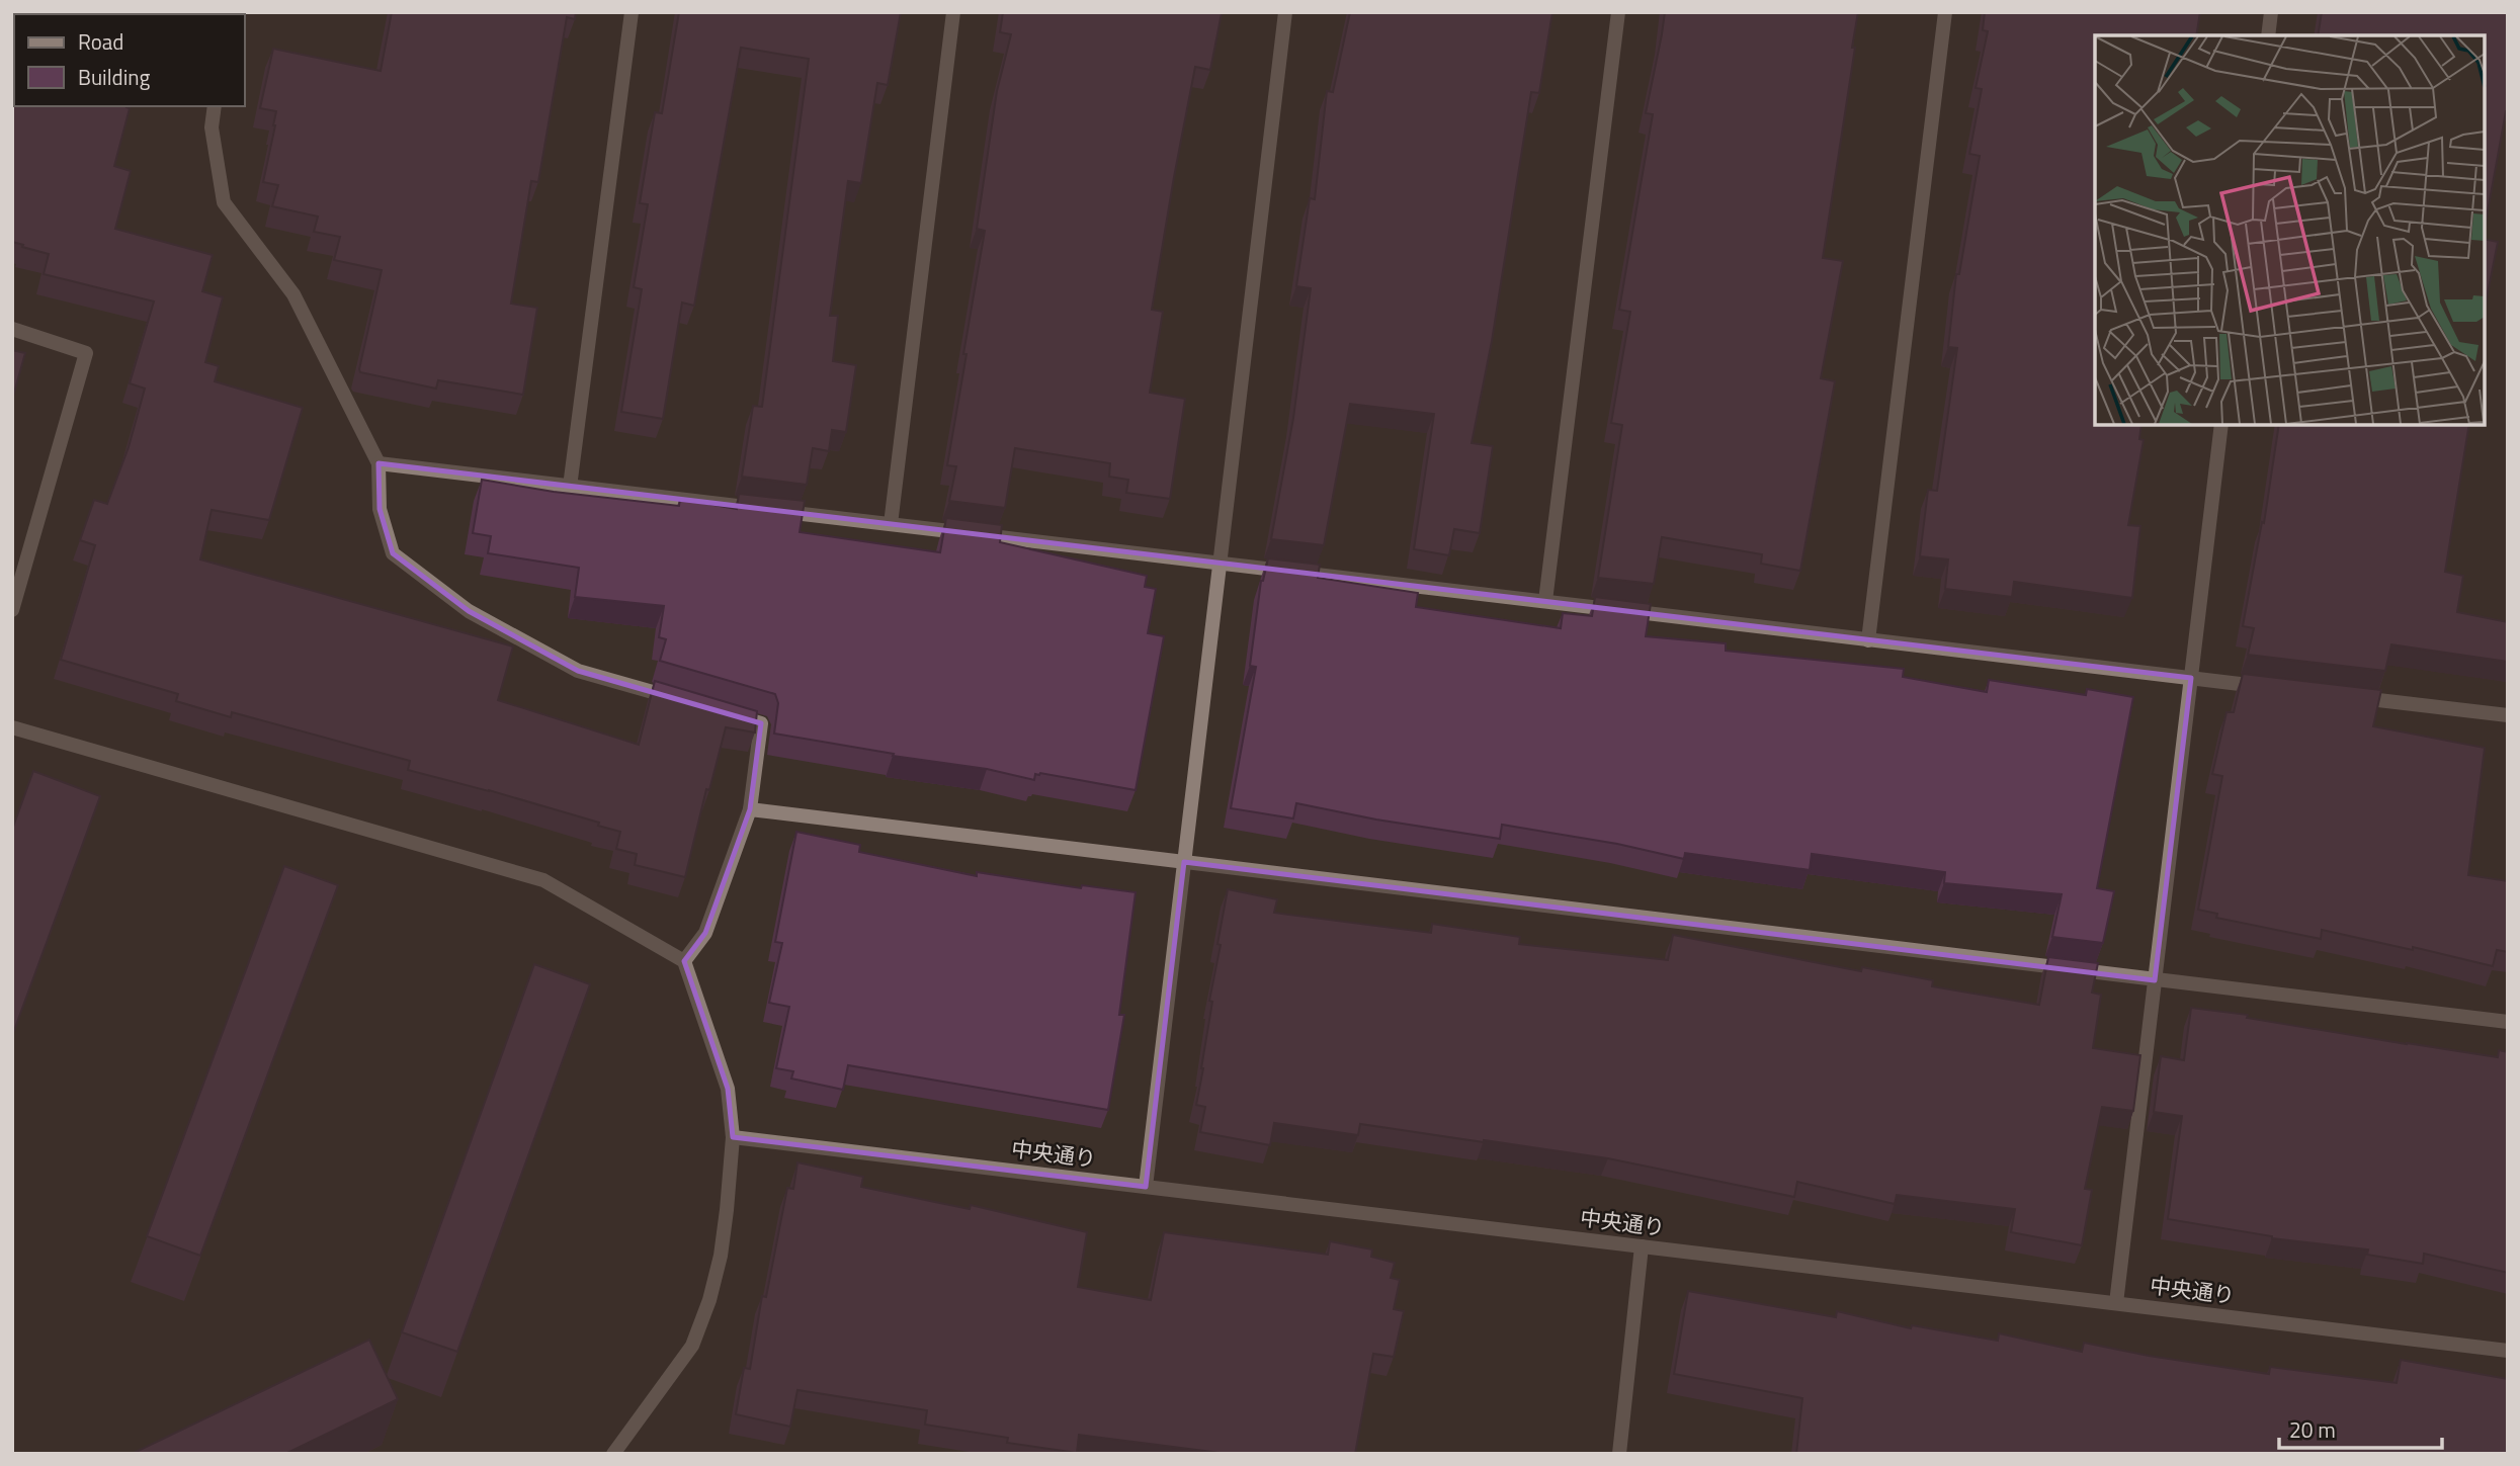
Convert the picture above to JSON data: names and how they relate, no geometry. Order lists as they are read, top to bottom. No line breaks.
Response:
{"streets":{"street":["中央通り"]},"legend":["Road","Building"],"scale_bar":"20 m"}
